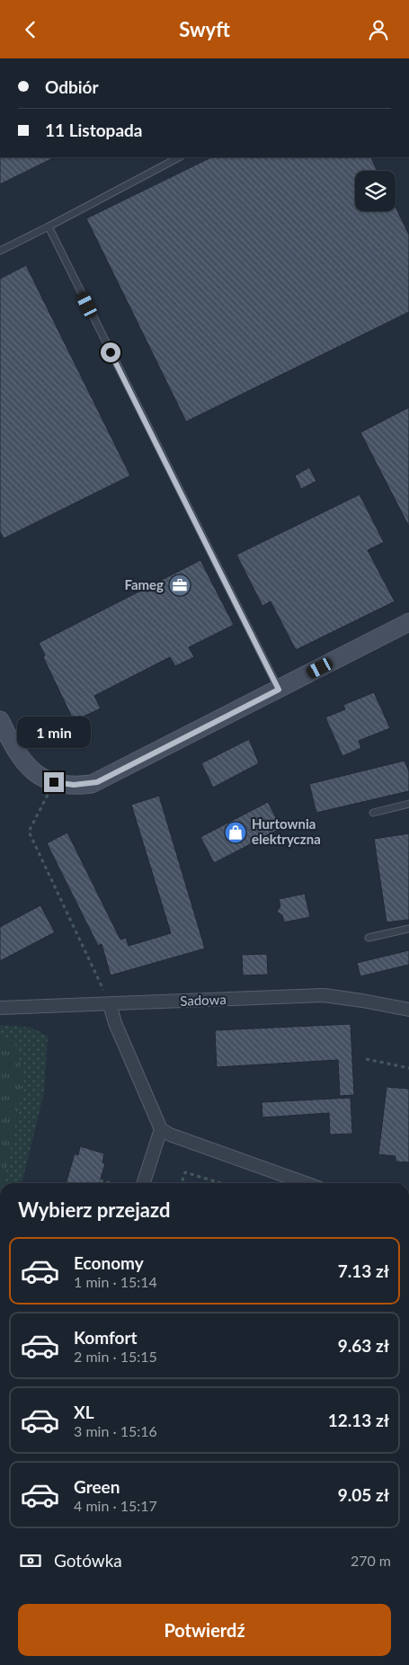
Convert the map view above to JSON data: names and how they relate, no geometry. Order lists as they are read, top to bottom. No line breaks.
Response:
{"streets":{"street":["Sadowa"]},"places":{"office":["Fameg"],"shop":["Hurtownia elektryczna"]},"page":{"header":"Swyft","banner":["Odbiór","11 Listopada"],"bubble":"1 min","heading":"Wybierz przejazd","list":[{"name":"Economy","note":"1 min · 15:14","value":"7.13 zł"},{"name":"Komfort","note":"2 min · 15:15","value":"9.63 zł"},{"name":"XL","note":"3 min · 15:16","value":"12.13 zł"},{"name":"Green","note":"4 min · 15:17","value":"9.05 zł"}],"pay":["Gotówka","270 m"],"buttons":"Potwierdź"}}
